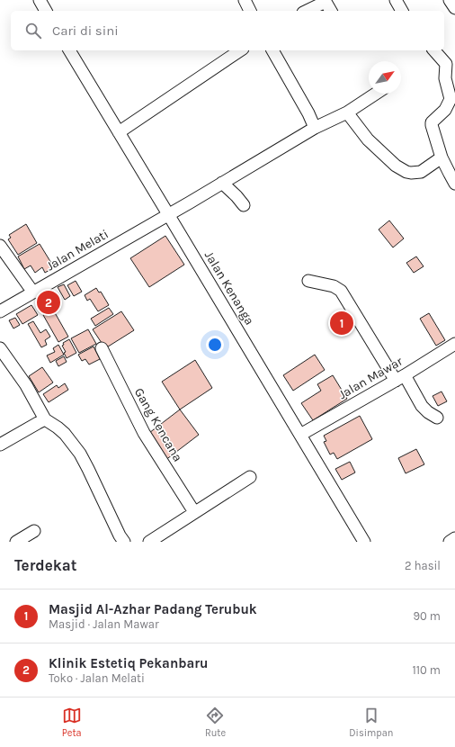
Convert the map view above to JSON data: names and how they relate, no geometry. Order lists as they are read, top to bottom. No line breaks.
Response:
{"streets":{"street":["Jalan Melati","Jalan Kenanga","Jalan Mawar","Gang Kencana"]},"crossings":[["Jalan Melati","Jalan Kenanga"],["Jalan Kenanga","Jalan Mawar"]],"north":"top right","page":{"search":"Cari di sini","pins":["2","1"],"heading":["Terdekat","2 hasil"],"list":[{"mark":"1","name":"Masjid Al-Azhar Padang Terubuk","note":"Masjid · Jalan Mawar","value":"90 m"},{"mark":"2","name":"Klinik Estetiq Pekanbaru","note":"Toko · Jalan Melati","value":"110 m"}],"nav":["Peta","Rute","Disimpan"]}}
